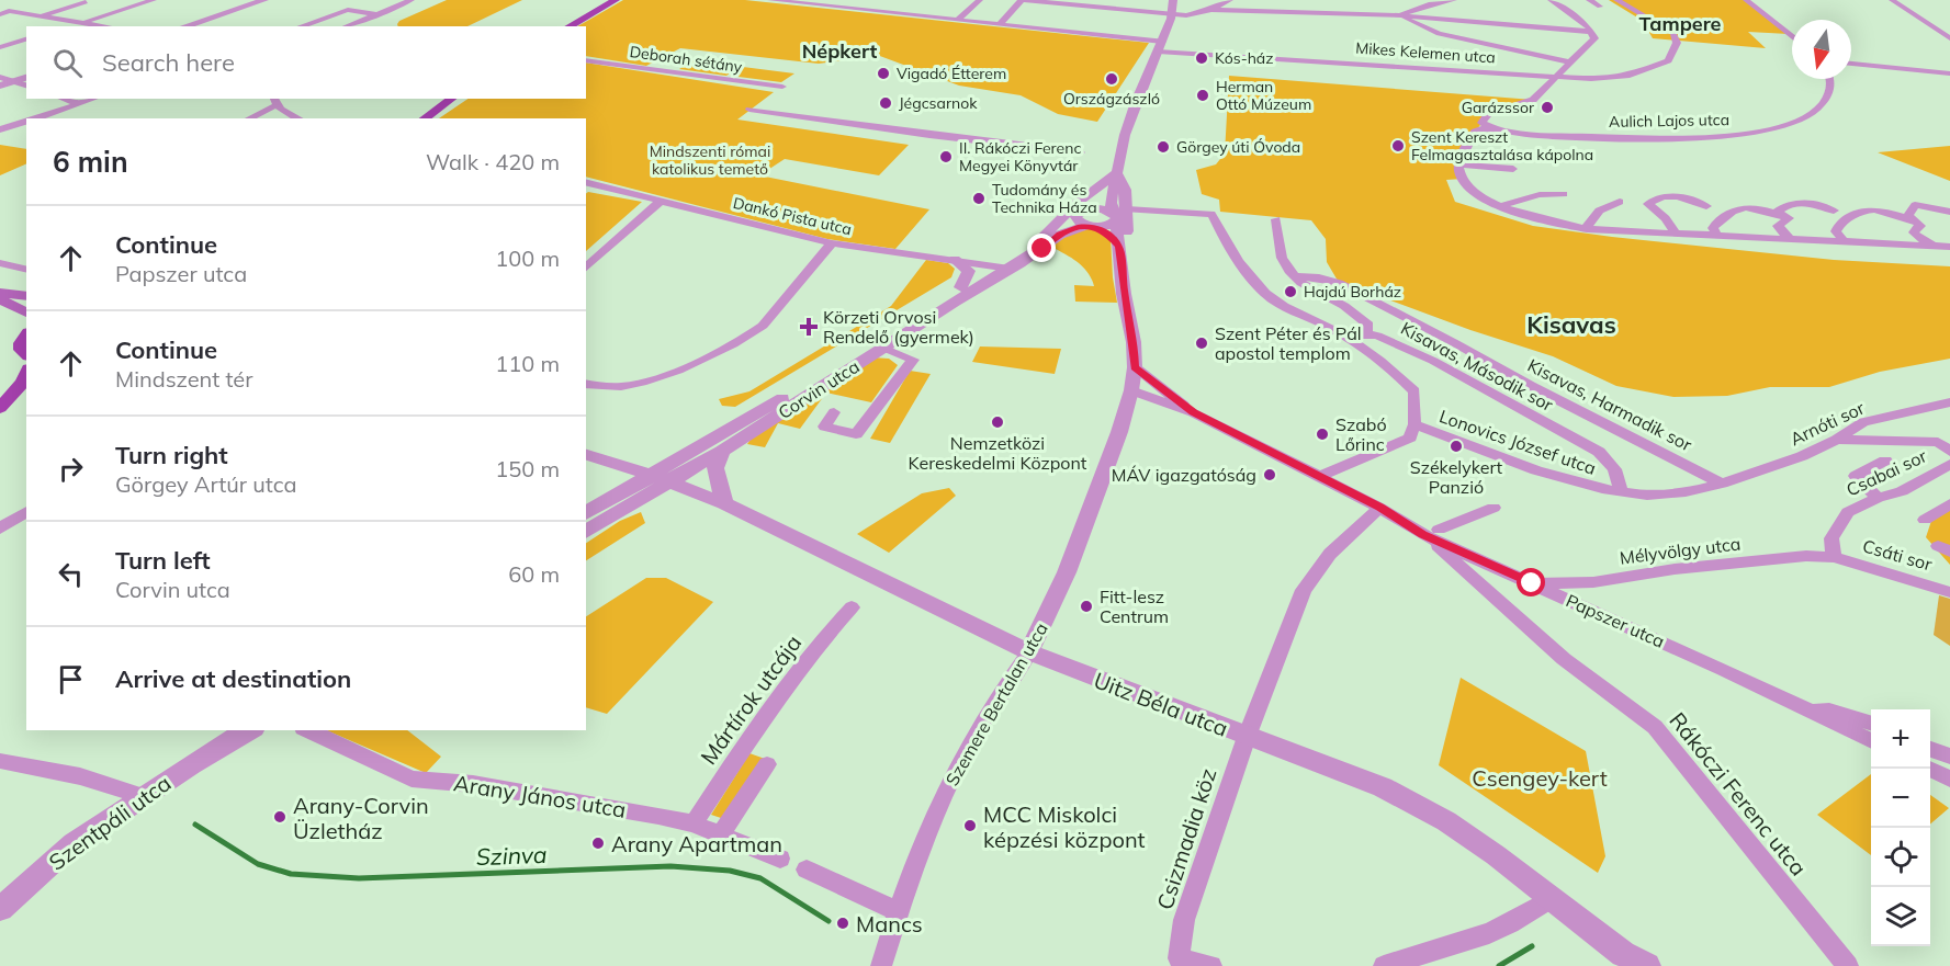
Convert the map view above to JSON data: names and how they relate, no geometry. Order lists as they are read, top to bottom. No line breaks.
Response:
{"streets":{"street":["Mikes Kelemen utca","Deborah sétány","Aulich Lajos utca","Dankó Pista utca","Kisavas, Második sor","Corvin utca","Kisavas, Harmadik sor","Arnóti sor","Lonovics József utca","Csabai sor","Mélyvölgy utca","Csáti sor","Papszer utca","Mártírok utcája","Szemere Bertalan utca","Uitz Béla utca","Rákóczi Ferenc utca","Arany János utca","Szentpáli utca","Csizmadia köz"]},"crossings":[["Dankó Pista utca","Corvin utca"],["Kisavas, Második sor","Lonovics József utca"],["Corvin utca","Szemere Bertalan utca"],["Corvin utca","Uitz Béla utca"],["Kisavas, Harmadik sor","Arnóti sor"],["Kisavas, Harmadik sor","Lonovics József utca"],["Arnóti sor","Lonovics József utca"],["Lonovics József utca","Papszer utca"],["Csabai sor","Mélyvölgy utca"],["Csabai sor","Csáti sor"],["Mélyvölgy utca","Csáti sor"],["Mélyvölgy utca","Papszer utca"],["Papszer utca","Rákóczi Ferenc utca"],["Papszer utca","Csizmadia köz"],["Mártírok utcája","Arany János utca"],["Szemere Bertalan utca","Uitz Béla utca"],["Uitz Béla utca","Csizmadia köz"]],"districts":["Tampere","Népkert","Kisavas"],"water":["Szinva"],"parks":["Mindszenti római katolikus temető","Csengey-kert"],"places":{"other":["Kós-ház","Vigadó Étterem","Országzászló","Herman Ottó Múzeum","Jégcsarnok","Garázssor","Szent Kereszt Felmagasztalása kápolna","Görgey úti Óvoda","II. Rákóczi Ferenc Megyei Könyvtár","Tudomány és Technika Háza","Hajdú Borház","Szent Péter és Pál apostol templom","Nemzetközi Kereskedelmi Központ","Szabó Lőrinc","Székelykert Panzió","MÁV igazgatóság","Fitt-lesz Centrum","Arany-Corvin Üzletház","MCC Miskolci képzési központ","Arany Apartman","Mancs"],"health":["Körzeti Orvosi Rendelő (gyermek)"]},"north":"bottom","page":{"search":"Search here","heading":["6 min","Walk · 420 m"],"list":[["Continue","Papszer utca","100 m"],["Continue","Mindszent tér","110 m"],["Turn right","Görgey Artúr utca","150 m"],["Turn left","Corvin utca","60 m"],"Arrive at destination"],"map_buttons":["+","−"]}}
